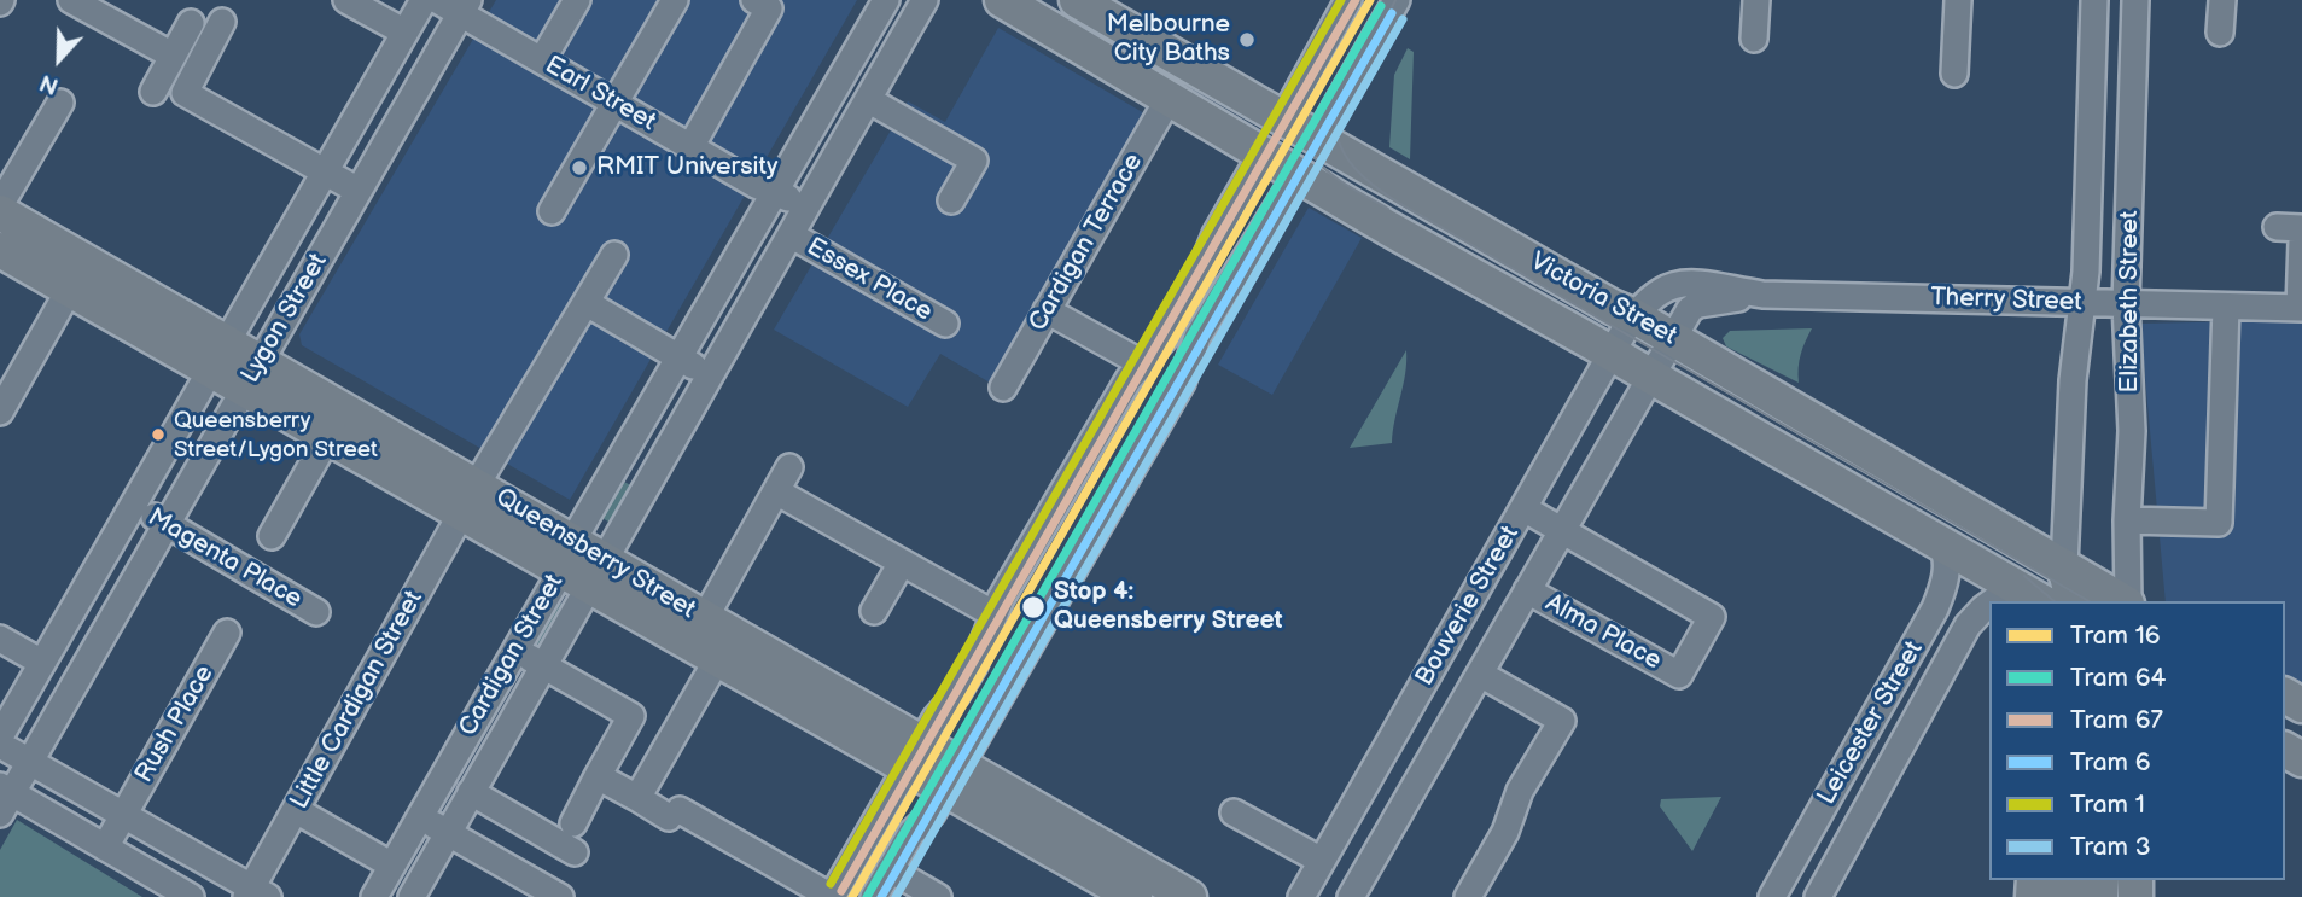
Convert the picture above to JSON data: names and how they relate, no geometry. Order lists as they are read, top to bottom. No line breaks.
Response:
{"streets":{"main road":["Victoria Street","Elizabeth Street","Queensberry Street"],"street":["Earl Street","Cardigan Terrace","Essex Place","Therry Street","Lygon Street","Magenta Place","Bouverie Street","Alma Place","Cardigan Street","Little Cardigan Street","Leicester Street","Rush Place"]},"crossings":[["Earl Street","Lygon Street"],["Earl Street","Cardigan Street"],["Cardigan Terrace","Victoria Street"],["Essex Place","Cardigan Street"],["Victoria Street","Therry Street"],["Victoria Street","Elizabeth Street"],["Victoria Street","Bouverie Street"],["Victoria Street","Leicester Street"],["Therry Street","Elizabeth Street"],["Therry Street","Bouverie Street"],["Lygon Street","Queensberry Street"],["Lygon Street","Magenta Place"],["Queensberry Street","Cardigan Street"],["Queensberry Street","Little Cardigan Street"],["Bouverie Street","Alma Place"]],"places":["Melbourne City Baths","RMIT University","Queensberry Street/Lygon Street","Stop 4: Queensberry Street"],"lines":["tram line 16","tram line 67","tram line 1","tram line 64","tram line 6","tram line 3"],"legend":["Tram 16","Tram 64","Tram 67","Tram 6","Tram 1","Tram 3"],"north":"bottom"}
